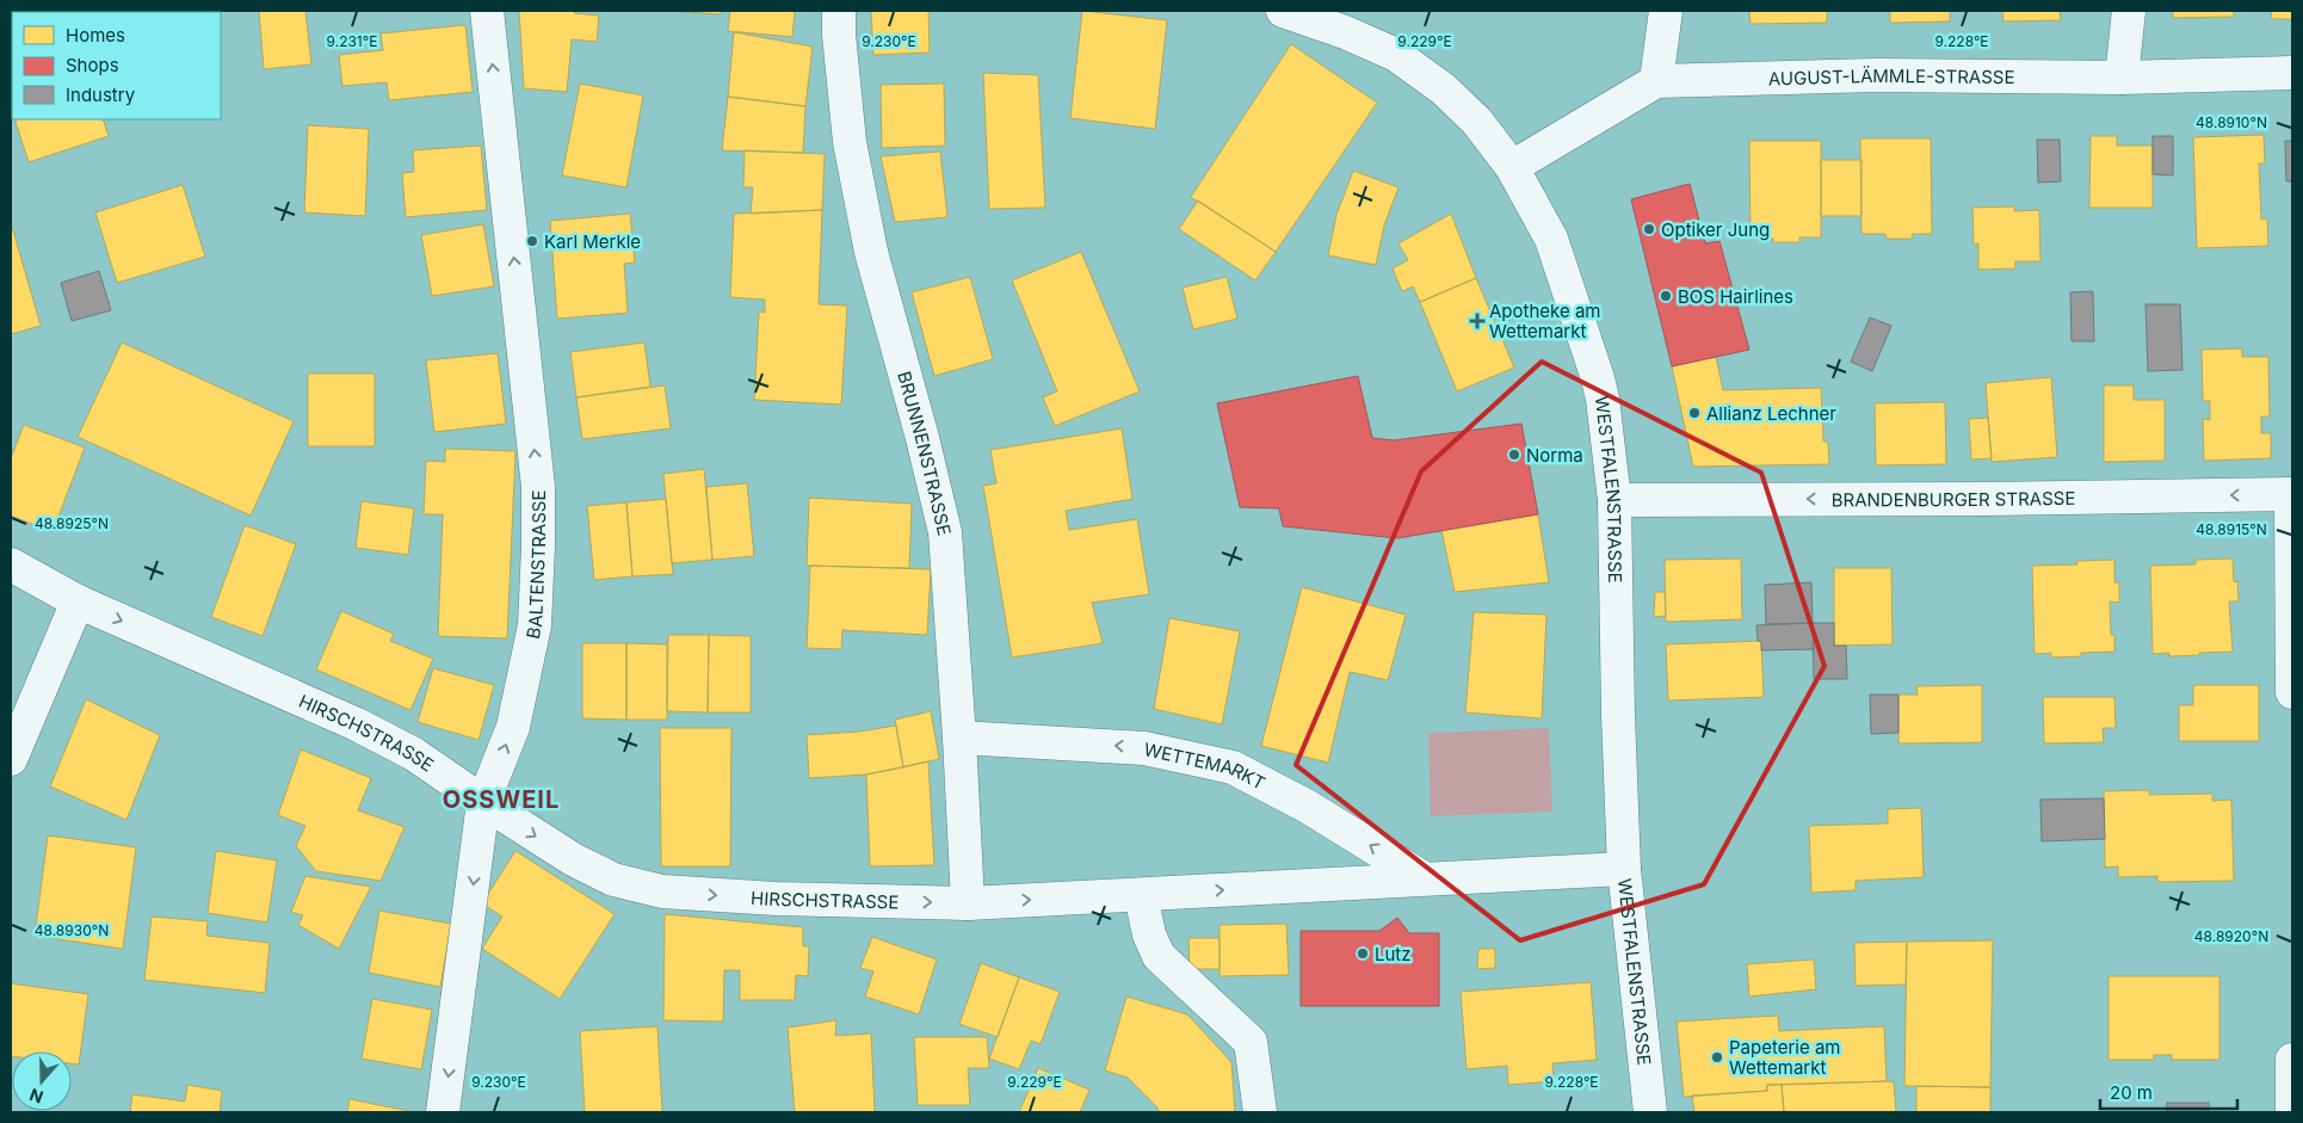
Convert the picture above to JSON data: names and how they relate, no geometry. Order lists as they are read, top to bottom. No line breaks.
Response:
{"streets":{"street":["AUGUST-LÄMMLE-STRASSE","BRUNNENSTRASSE","WESTFALENSTRASSE","BRANDENBURGER STRASSE","BALTENSTRASSE","HIRSCHSTRASSE","WETTEMARKT"]},"crossings":[["AUGUST-LÄMMLE-STRASSE","WESTFALENSTRASSE"],["BRUNNENSTRASSE","HIRSCHSTRASSE"],["BRUNNENSTRASSE","WETTEMARKT"],["WESTFALENSTRASSE","BRANDENBURGER STRASSE"],["BALTENSTRASSE","HIRSCHSTRASSE"]],"one_way":["BRANDENBURGER STRASSE","HIRSCHSTRASSE"],"districts":["OSSWEIL"],"places":{"other":["Optiker Jung","Karl Merkle","BOS Hairlines","Allianz Lechner","Norma","Lutz","Papeterie am Wettemarkt"],"health":["Apotheke am Wettemarkt"]},"legend":["Homes","Shops","Industry"],"scale_bar":"20 m","north":"bottom","coordinates":["9.231°E","9.230°E","9.229°E","9.228°E","48.8910°N","48.8925°N","48.8915°N","48.8930°N","48.8920°N"]}
